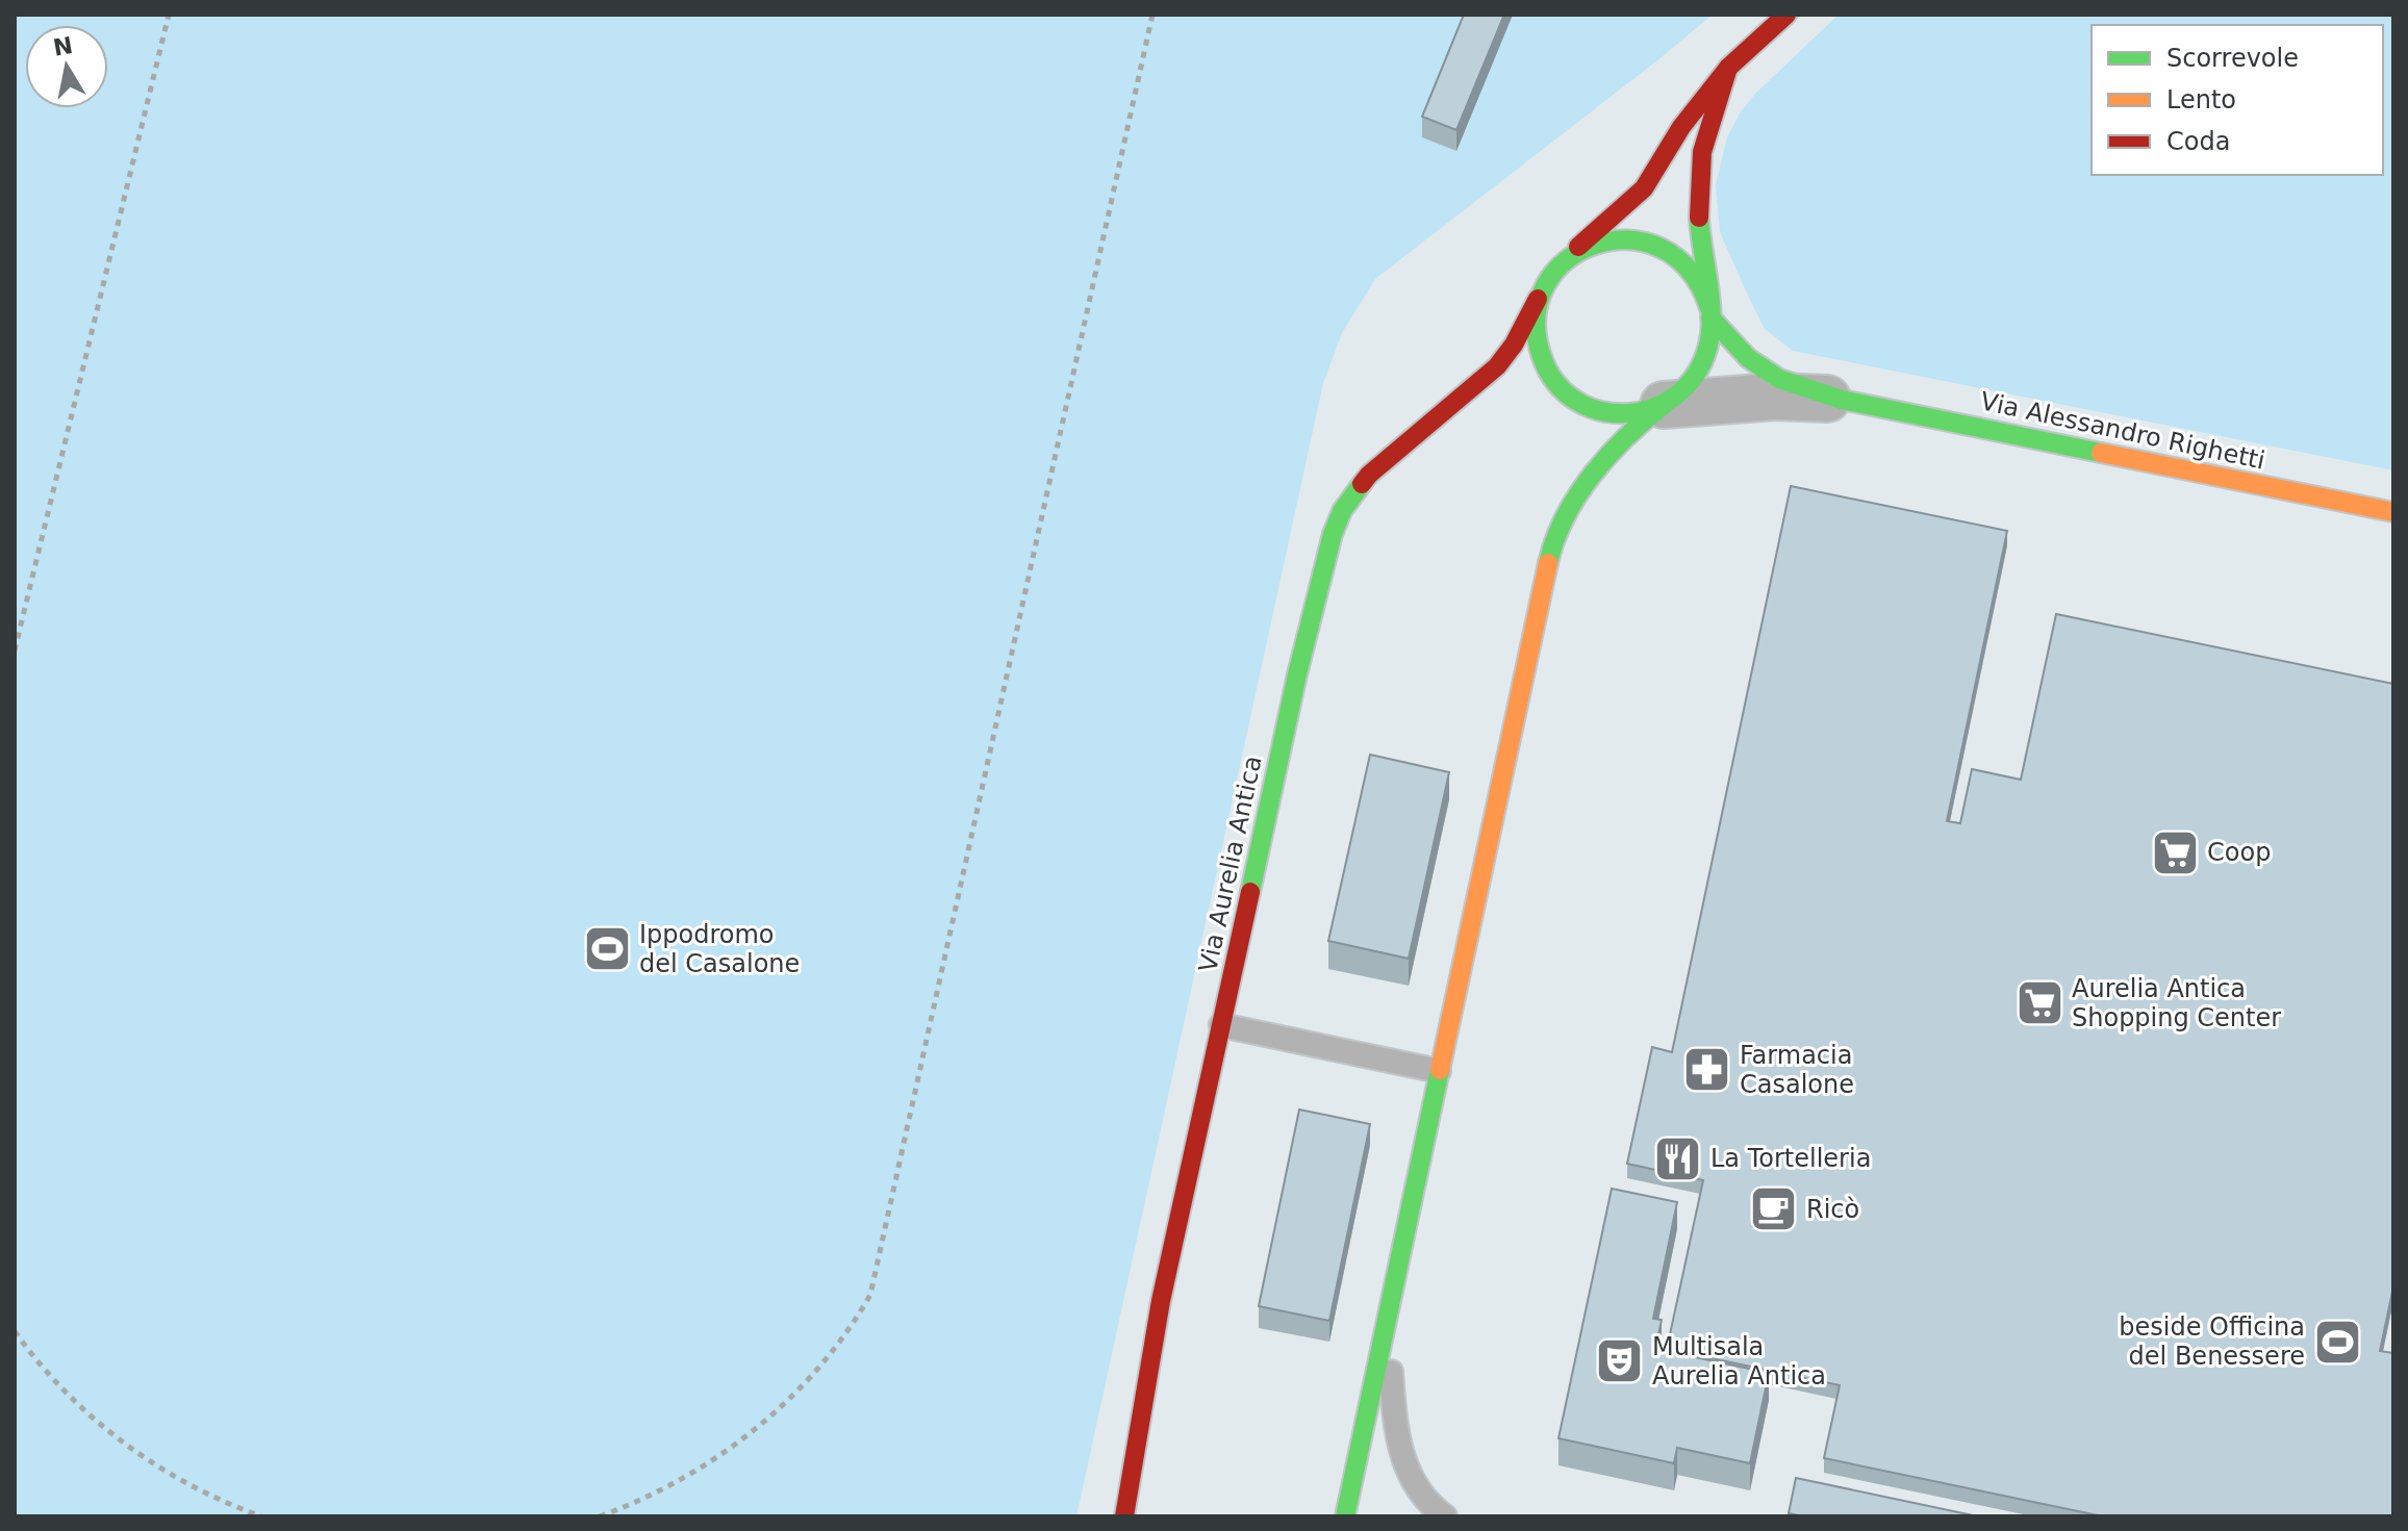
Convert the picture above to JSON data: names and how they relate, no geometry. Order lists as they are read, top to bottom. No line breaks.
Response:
{"streets":{"street":["Via Alessandro Righetti","Via Aurelia Antica"]},"crossings":[["Via Alessandro Righetti","Via Aurelia Antica"]],"places":{"supermarket":["Coop","Aurelia Antica Shopping Center"],"sports":["Ippodromo del Casalone","beside Officina del Benessere"],"pharmacy":["Farmacia Casalone"],"restaurant":["La Tortelleria"],"cafe":["Ricò"],"theatre":["Multisala Aurelia Antica"]},"legend":["Scorrevole","Lento","Coda"],"north":"top"}
